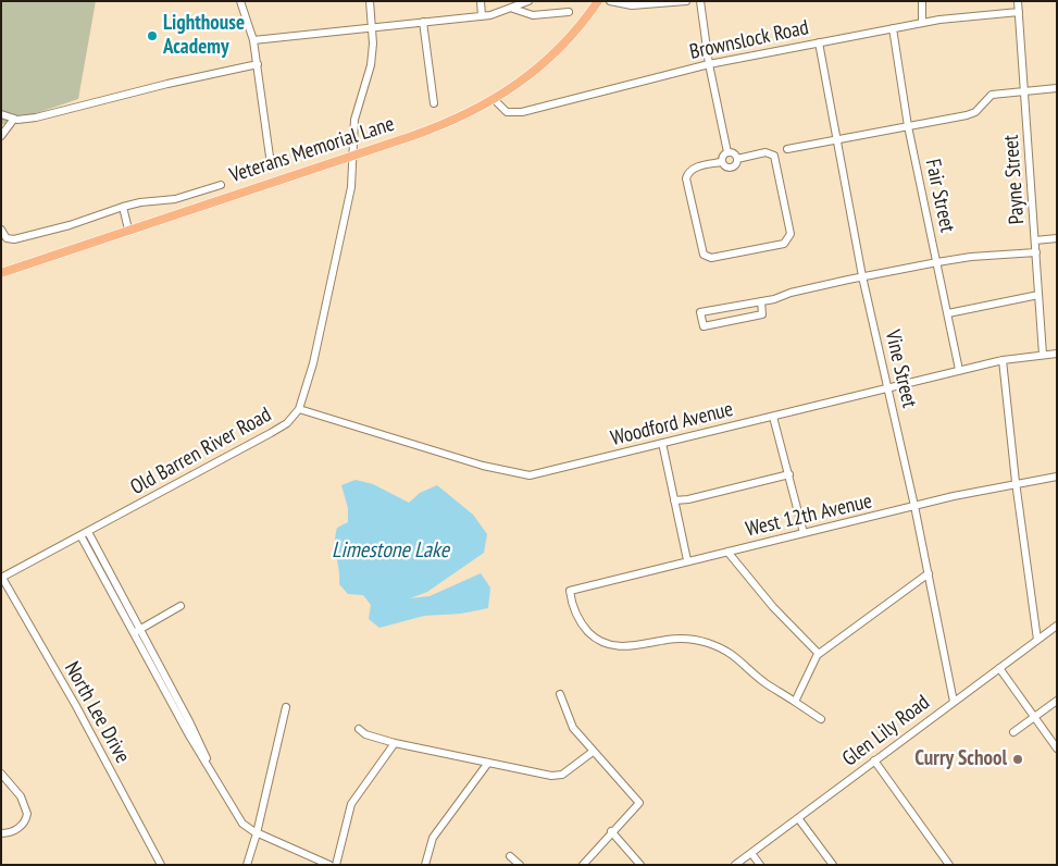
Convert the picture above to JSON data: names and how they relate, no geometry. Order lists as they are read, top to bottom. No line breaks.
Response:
{"streets":{"main road":["Veterans Memorial Lane"],"street":["Brownslock Road","Payne Street","Fair Street","Vine Street","Woodford Avenue","Old Barren River Road","West 12th Avenue","North Lee Drive","Glen Lily Road"]},"crossings":[["Brownslock Road","Veterans Memorial Lane"],["Brownslock Road","Payne Street"],["Brownslock Road","Fair Street"],["Brownslock Road","Vine Street"],["Veterans Memorial Lane","Old Barren River Road"],["Payne Street","Woodford Avenue"],["Fair Street","Woodford Avenue"],["Vine Street","Woodford Avenue"],["Vine Street","West 12th Avenue"],["Vine Street","Glen Lily Road"],["Woodford Avenue","Old Barren River Road"],["Old Barren River Road","North Lee Drive"]],"water":["Limestone Lake"],"places":["Lighthouse Academy","Curry School"]}
